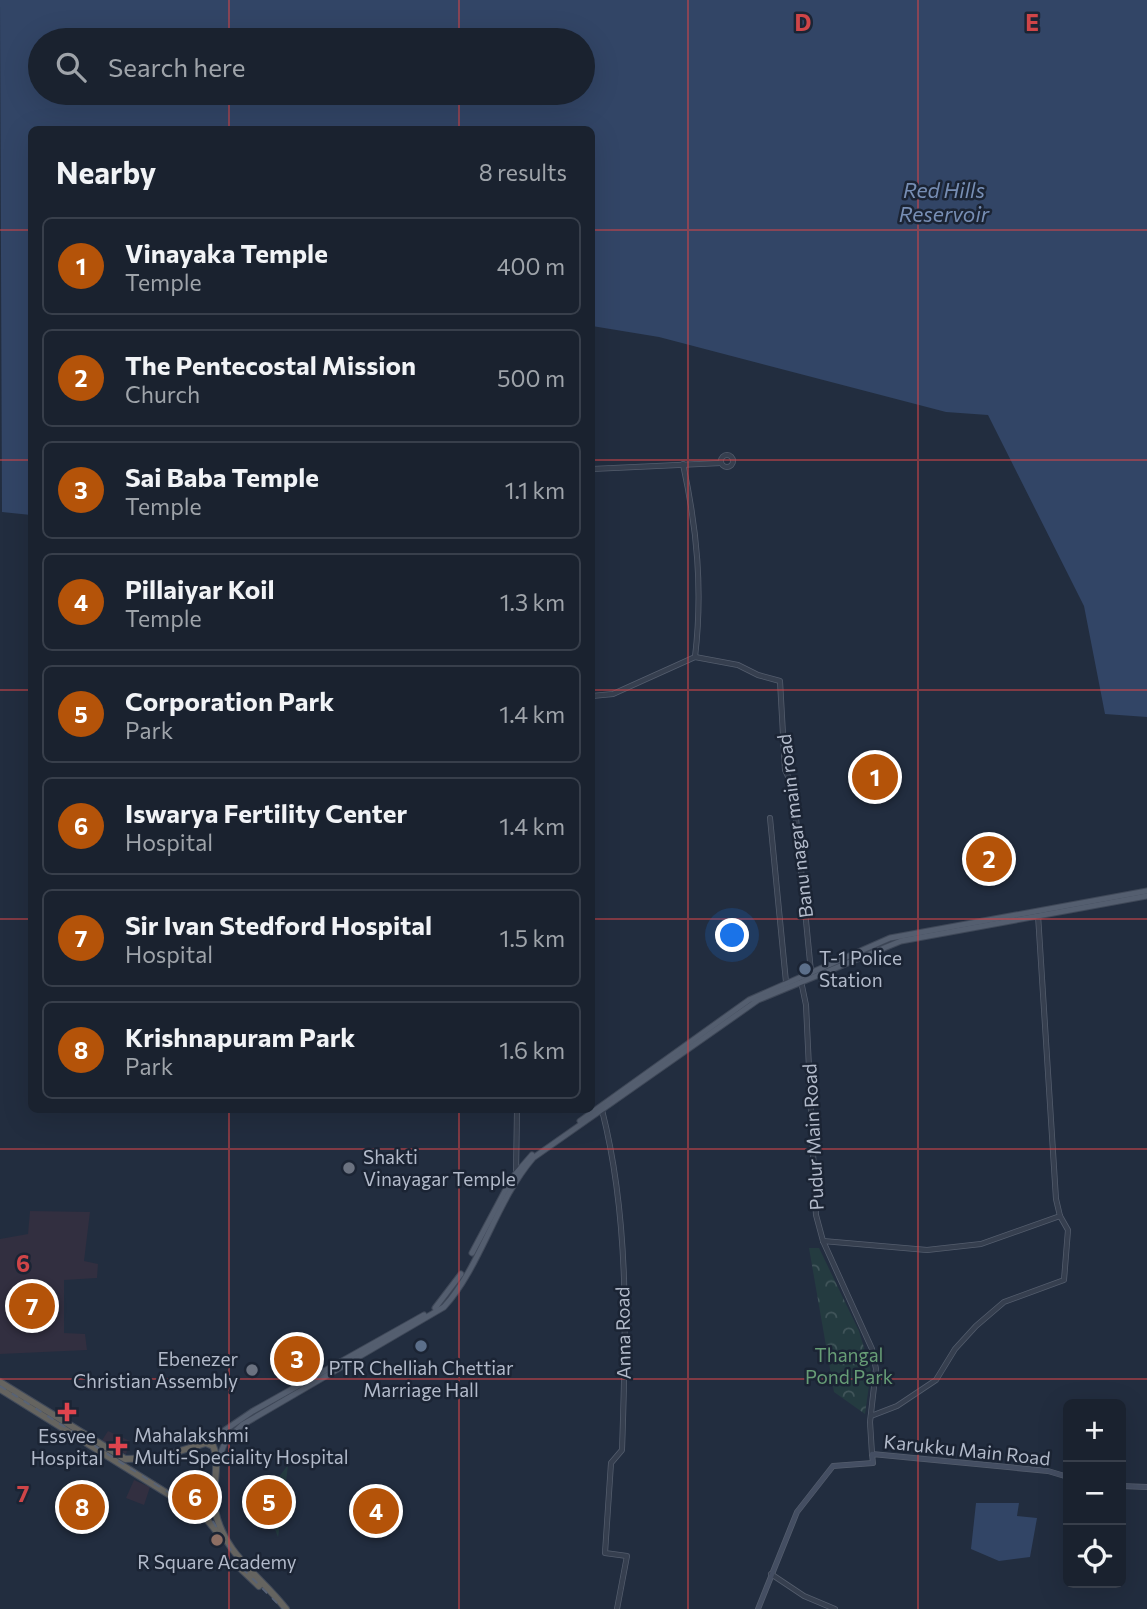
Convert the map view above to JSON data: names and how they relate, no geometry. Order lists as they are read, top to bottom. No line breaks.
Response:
{"streets":{"main road":["Karukku Main Road"],"street":["Banu nagar main road","Pudur Main Road","Anna Road"]},"crossings":[["Pudur Main Road","Karukku Main Road"]],"water":["Red Hills Reservoir"],"parks":["Thangal Pond Park"],"places":{"other":["T-1 Police Station","Shakti Vinayagar Temple","PTR Chelliah Chettiar Marriage Hall","Ebenezer Christian Assembly","R Square Academy"],"health":["Essvee Hospital","Mahalakshmi Multi-Speciality Hospital"]},"page":{"search":"Search here","heading":["Nearby","8 results"],"list":[{"mark":"1","name":"Vinayaka Temple","note":"Temple","value":"400 m"},{"mark":"2","name":"The Pentecostal Mission","note":"Church","value":"500 m"},{"mark":"3","name":"Sai Baba Temple","note":"Temple","value":"1.1 km"},{"mark":"4","name":"Pillaiyar Koil","note":"Temple","value":"1.3 km"},{"mark":"5","name":"Corporation Park","note":"Park","value":"1.4 km"},{"mark":"6","name":"Iswarya Fertility Center","note":"Hospital","value":"1.4 km"},{"mark":"7","name":"Sir Ivan Stedford Hospital","note":"Hospital","value":"1.5 km"},{"mark":"8","name":"Krishnapuram Park","note":"Park","value":"1.6 km"}],"pins":["1","2","7","3","6","5","8","4"],"map_buttons":["+","−"]},"grid":{"columns":["D","E"],"rows":["6","7"]}}
